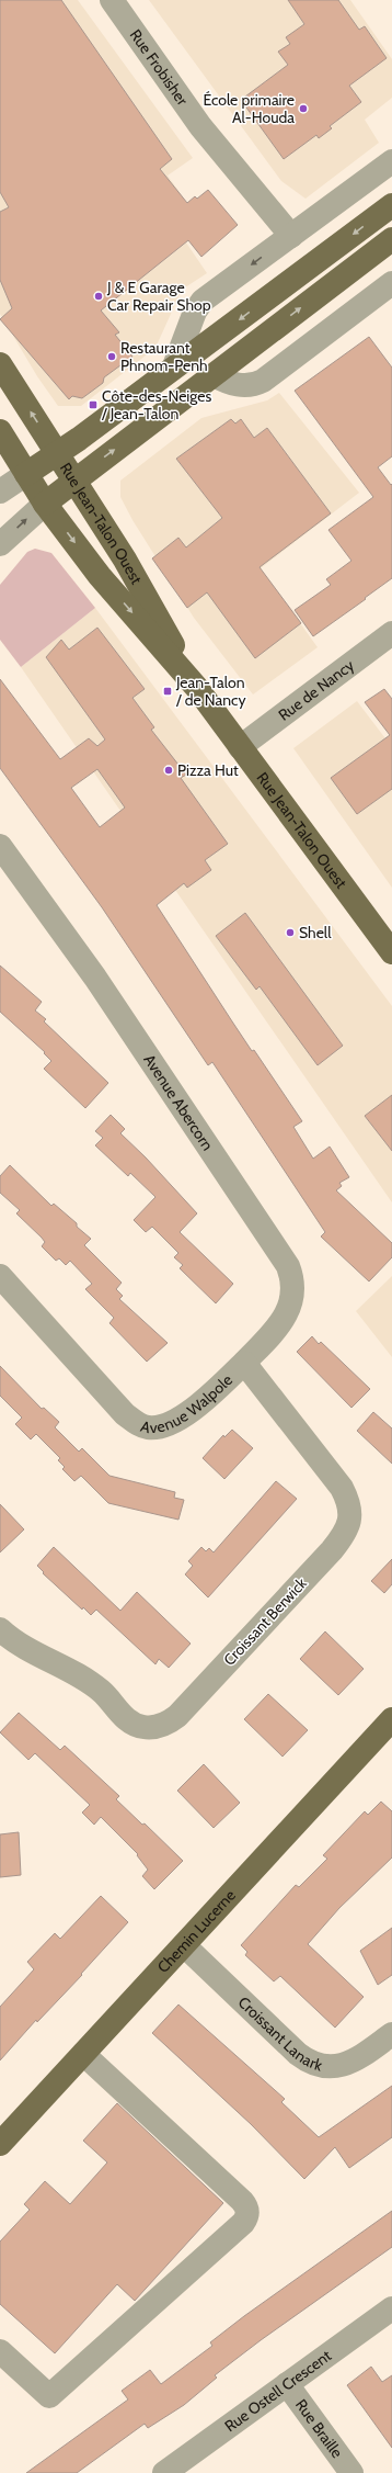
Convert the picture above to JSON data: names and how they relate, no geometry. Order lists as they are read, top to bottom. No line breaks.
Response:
{"streets":{"main road":["Rue Jean-Talon Ouest","Chemin Lucerne"],"street":["Rue Frobisher","Rue de Nancy","Avenue Abercorn","Avenue Walpole","Croissant Berwick","Croissant Lanark","Rue Ostell Crescent","Rue Braille"]},"crossings":[["Rue Jean-Talon Ouest","Rue de Nancy"],["Avenue Abercorn","Avenue Walpole"],["Avenue Walpole","Croissant Berwick"],["Chemin Lucerne","Croissant Lanark"],["Rue Ostell Crescent","Rue Braille"]],"places":{"other":["École primaire Al-Houda","J & E Garage Car Repair Shop","Restaurant Phnom-Penh","Pizza Hut","Shell"],"transit":["Côte-des-Neiges / Jean-Talon","Jean-Talon / de Nancy"]}}
